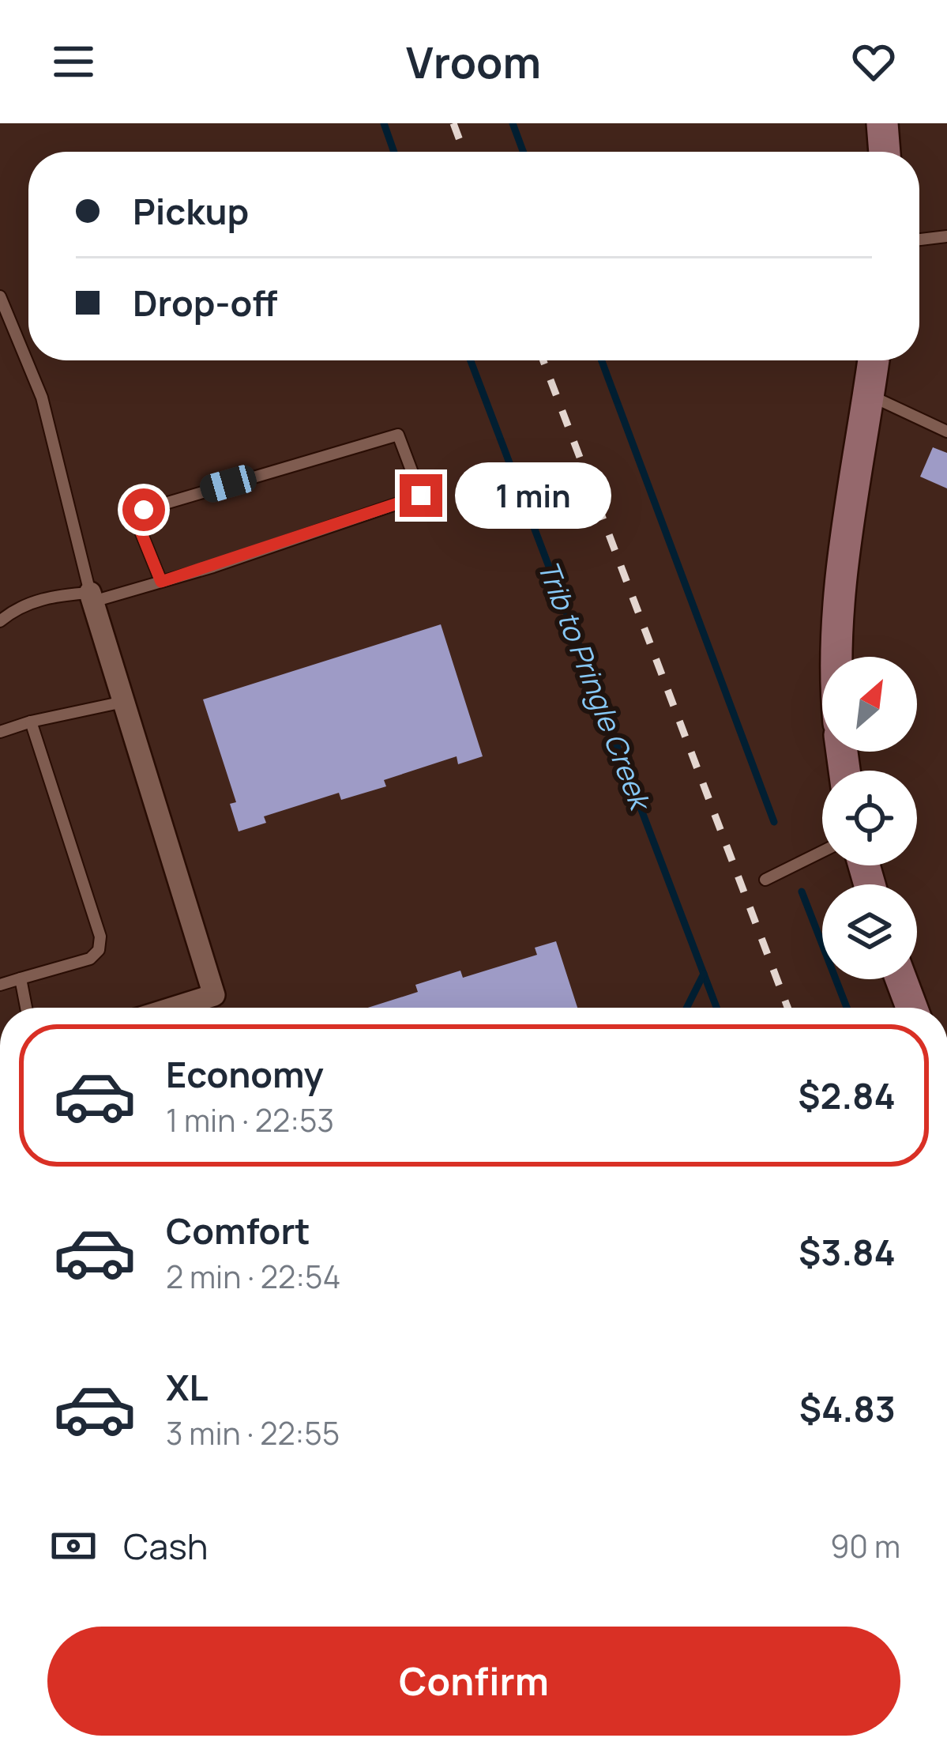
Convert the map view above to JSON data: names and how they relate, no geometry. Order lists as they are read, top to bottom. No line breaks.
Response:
{"water":["Trib to Pringle Creek"],"north":"top right","page":{"header":"Vroom","banner":["Pickup","Drop-off"],"bubble":"1 min","list":[{"name":"Economy","note":"1 min · 22:53","value":"$2.84"},{"name":"Comfort","note":"2 min · 22:54","value":"$3.84"},{"name":"XL","note":"3 min · 22:55","value":"$4.83"}],"pay":["Cash","90 m"],"buttons":"Confirm"}}
